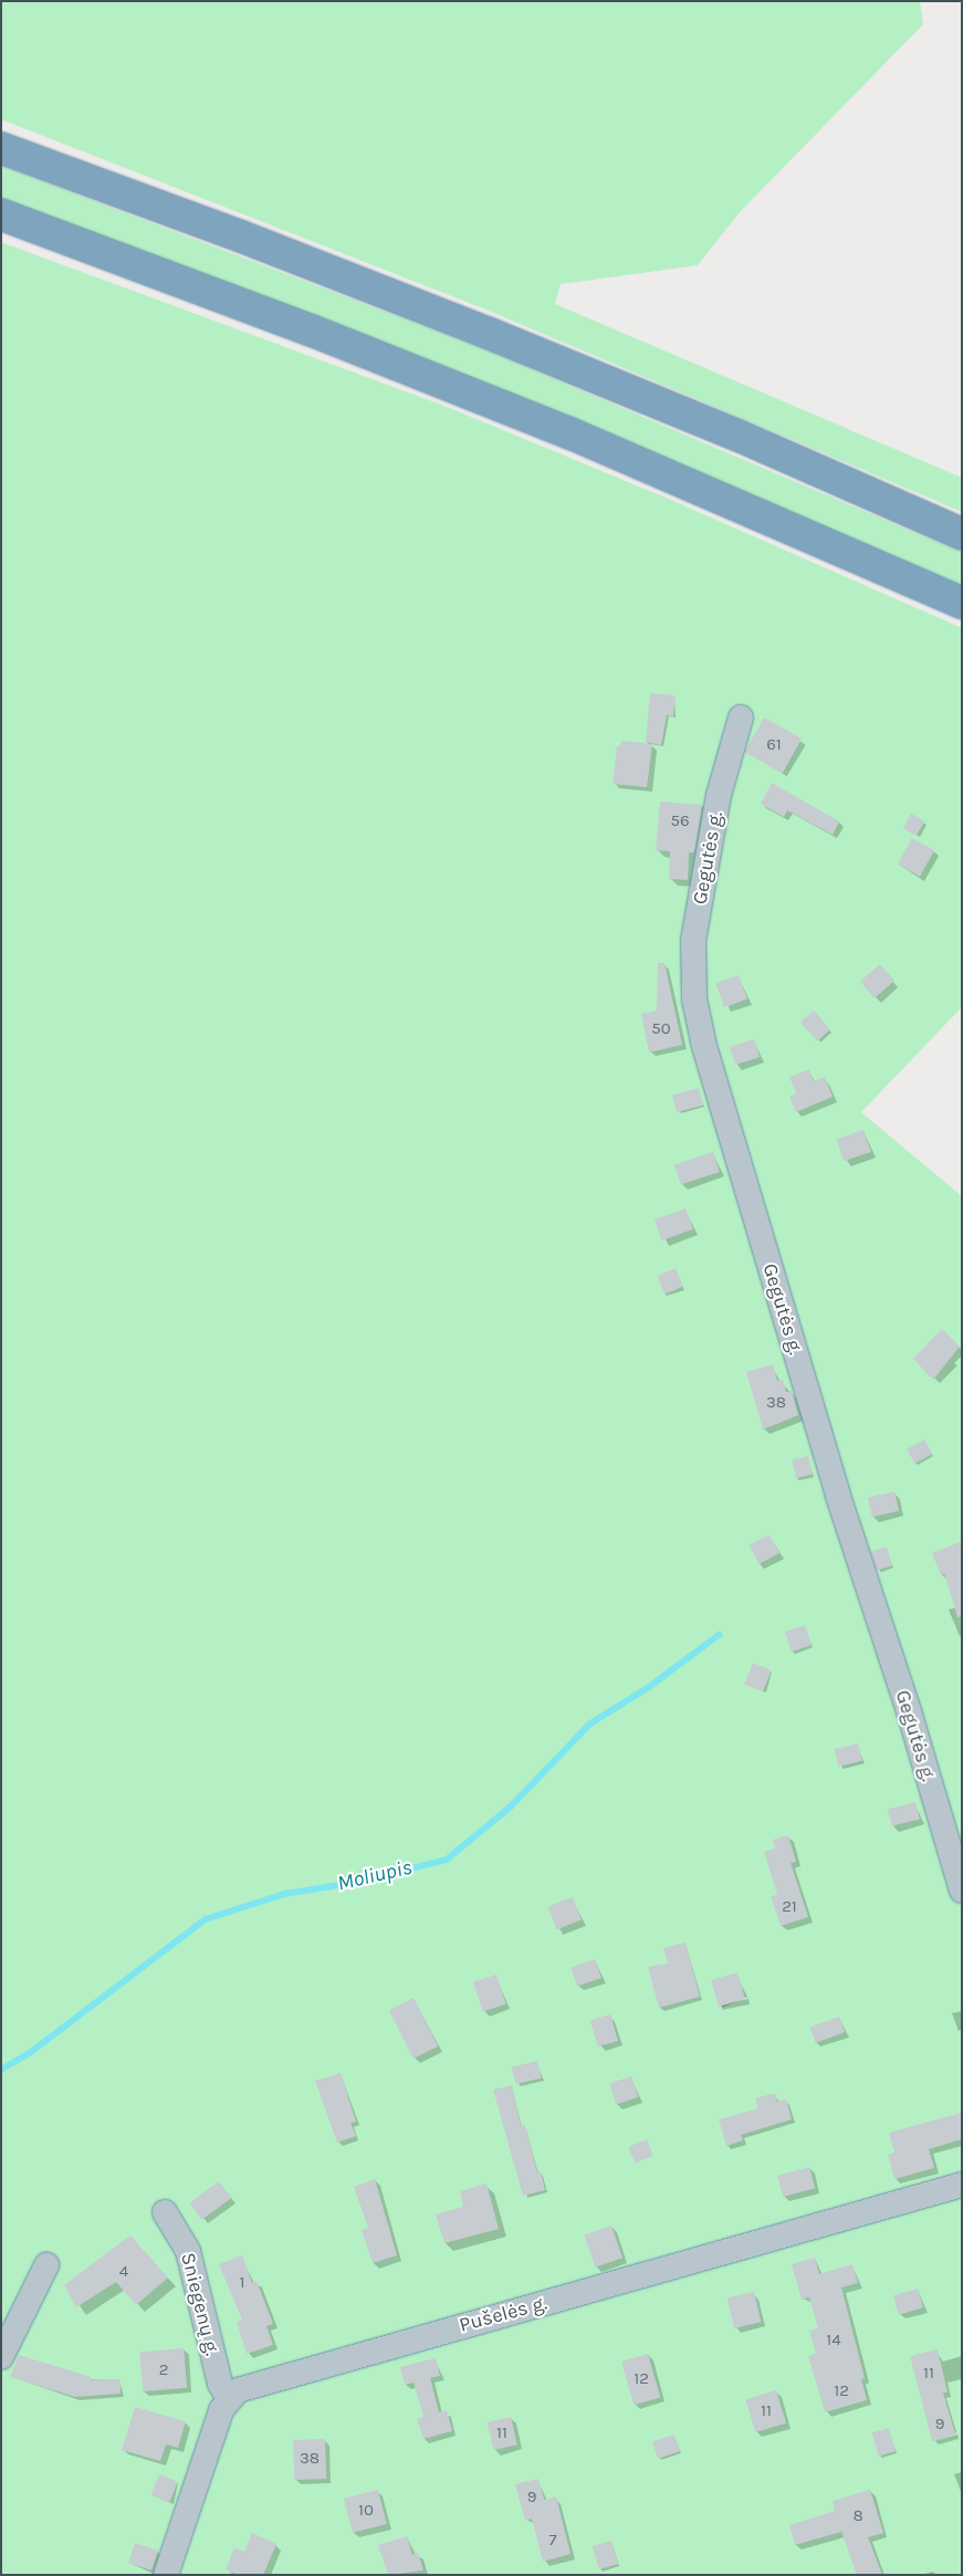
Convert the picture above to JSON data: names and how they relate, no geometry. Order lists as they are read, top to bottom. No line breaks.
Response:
{"streets":{"street":["Gegutės g.","Sniegenų g.","Pušelės g."]},"crossings":[["Sniegenų g.","Pušelės g."]],"water":["Moliupis"],"house_numbers":["61","56","50","38","21","4","1","14","2","11","12","12","11","9","11","38","9","10","8","7"]}
